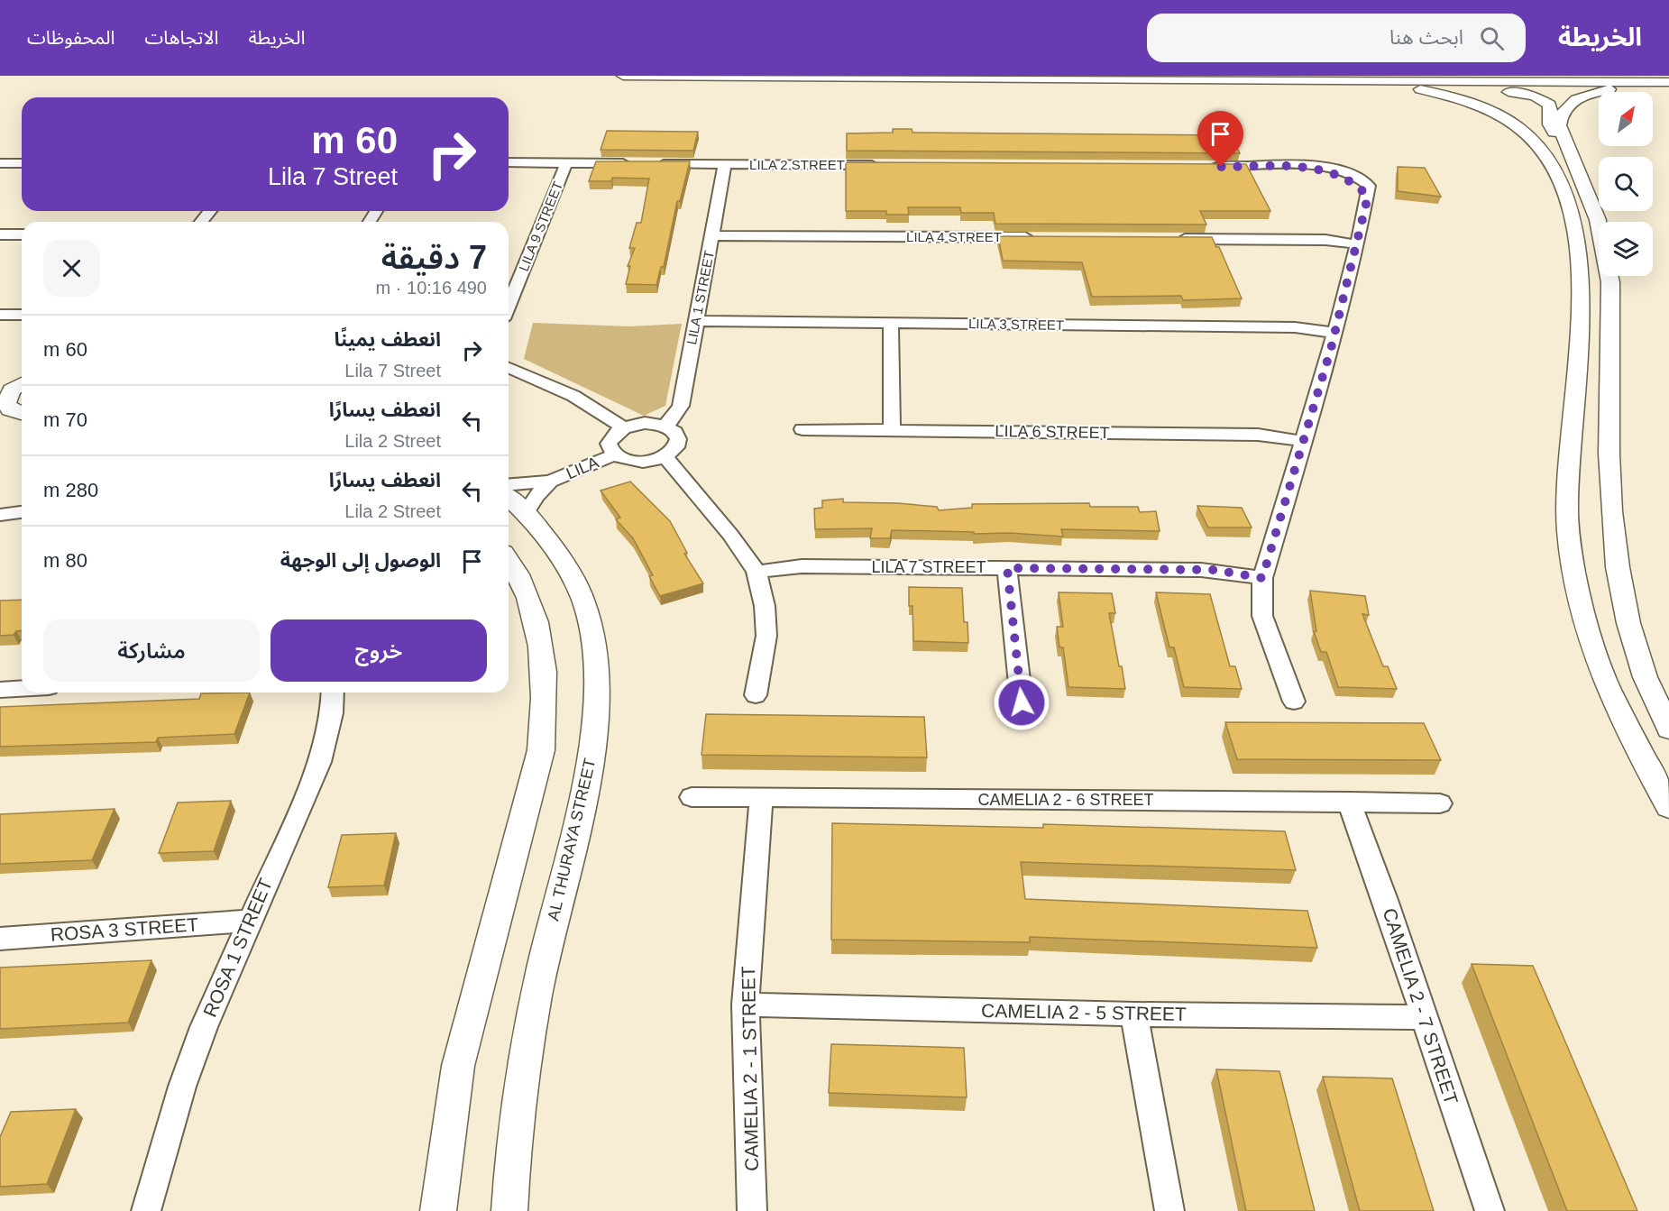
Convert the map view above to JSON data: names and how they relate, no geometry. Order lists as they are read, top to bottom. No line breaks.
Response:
{"streets":{"street":["LILA 2 STREET","LILA 9 STREET","LILA 4 STREET","LILA 1 STREET","LILA 3 STREET","LILA 6 STREET","LILA","LILA 7 STREET","CAMELIA 2 - 6 STREET","AL THURAYA STREET","ROSA 3 STREET","ROSA 1 STREET","CAMELIA 2 - 7 STREET","CAMELIA 2 - 5 STREET","CAMELIA 2 - 1 STREET"]},"crossings":[["LILA 2 STREET","LILA 9 STREET"],["LILA 2 STREET","LILA 1 STREET"],["LILA 4 STREET","LILA 1 STREET"],["LILA 1 STREET","LILA 3 STREET"],["LILA","AL THURAYA STREET"],["CAMELIA 2 - 6 STREET","CAMELIA 2 - 7 STREET"],["CAMELIA 2 - 6 STREET","CAMELIA 2 - 1 STREET"],["ROSA 3 STREET","ROSA 1 STREET"],["CAMELIA 2 - 7 STREET","CAMELIA 2 - 5 STREET"],["CAMELIA 2 - 5 STREET","CAMELIA 2 - 1 STREET"]],"north":"top right","page":{"header":"الخريطة","search":"ابحث هنا","nav":["الخريطة","الاتجاهات","المحفوظات"],"turn":["60 m","Lila 7 Street"],"heading":["7 دقيقة","490 m · 10:16"],"list":[{"name":"انعطف يمينًا","note":"Lila 7 Street","value":"60 m"},{"name":"انعطف يسارًا","note":"Lila 2 Street","value":"70 m"},{"name":"انعطف يسارًا","note":"Lila 2 Street","value":"280 m"},{"name":"الوصول إلى الوجهة","value":"80 m"}],"buttons":["خروج","مشاركة"]}}
